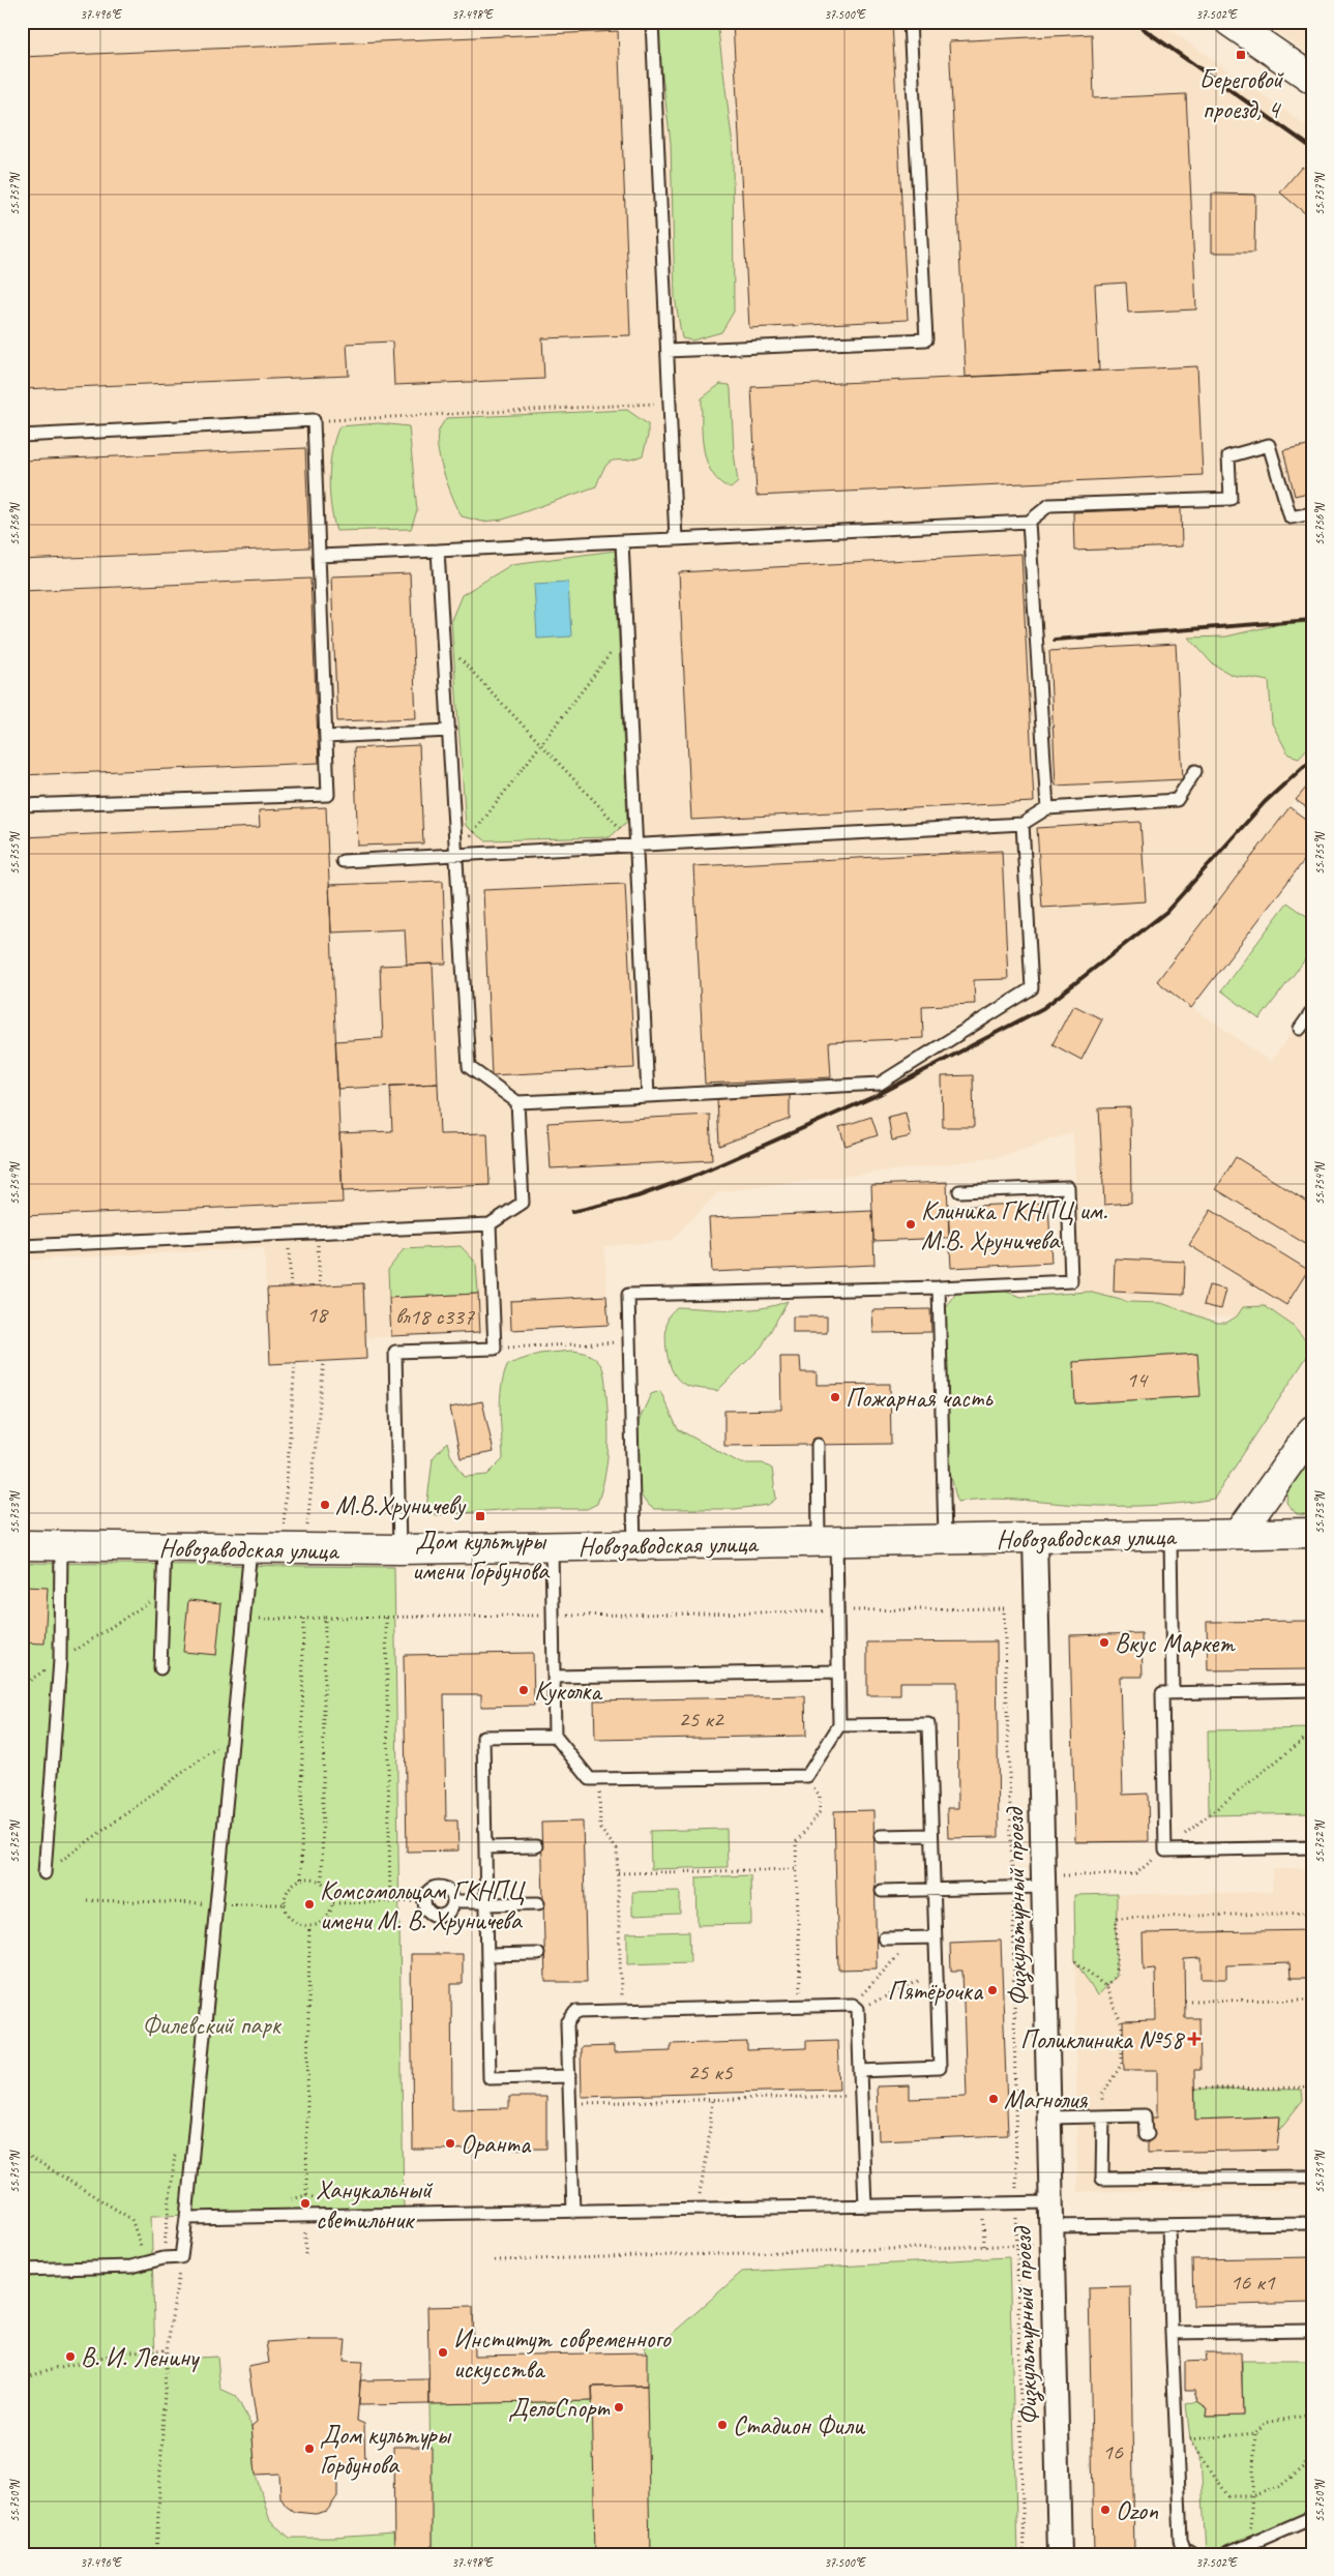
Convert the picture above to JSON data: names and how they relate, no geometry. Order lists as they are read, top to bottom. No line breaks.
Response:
{"streets":{"street":["Новозаводская улица","Физкультурный проезд"]},"crossings":[["Новозаводская улица","Физкультурный проезд"]],"parks":["Филевский парк"],"places":{"transit":["Береговой проезд, 4","Дом культуры имени Горбунова"],"other":["Клиника ГКНПЦ им. М.В. Хруничева","Пожарная часть","М.В.Хруничеву","Вкус Маркет","Куколка","Комсомольцам ГКНПЦ имени М. В. Хруничева","Пятёрочка","Магнолия","Оранта","Ханукальный светильник","Институт современного искусства","В. И. Ленину","ДелоСпорт","Стадион Фили","Дом культуры Горбунова","Ozon"],"health":["Поликлиника №58"]},"house_numbers":["18","вл18 с337","14","25 к2","25 к5","16 к1","16"],"coordinates":["37.496°E","37.498°E","37.500°E","37.502°E","55.757°N","55.756°N","55.755°N","55.754°N","55.753°N","55.752°N","55.751°N","55.750°N"]}
